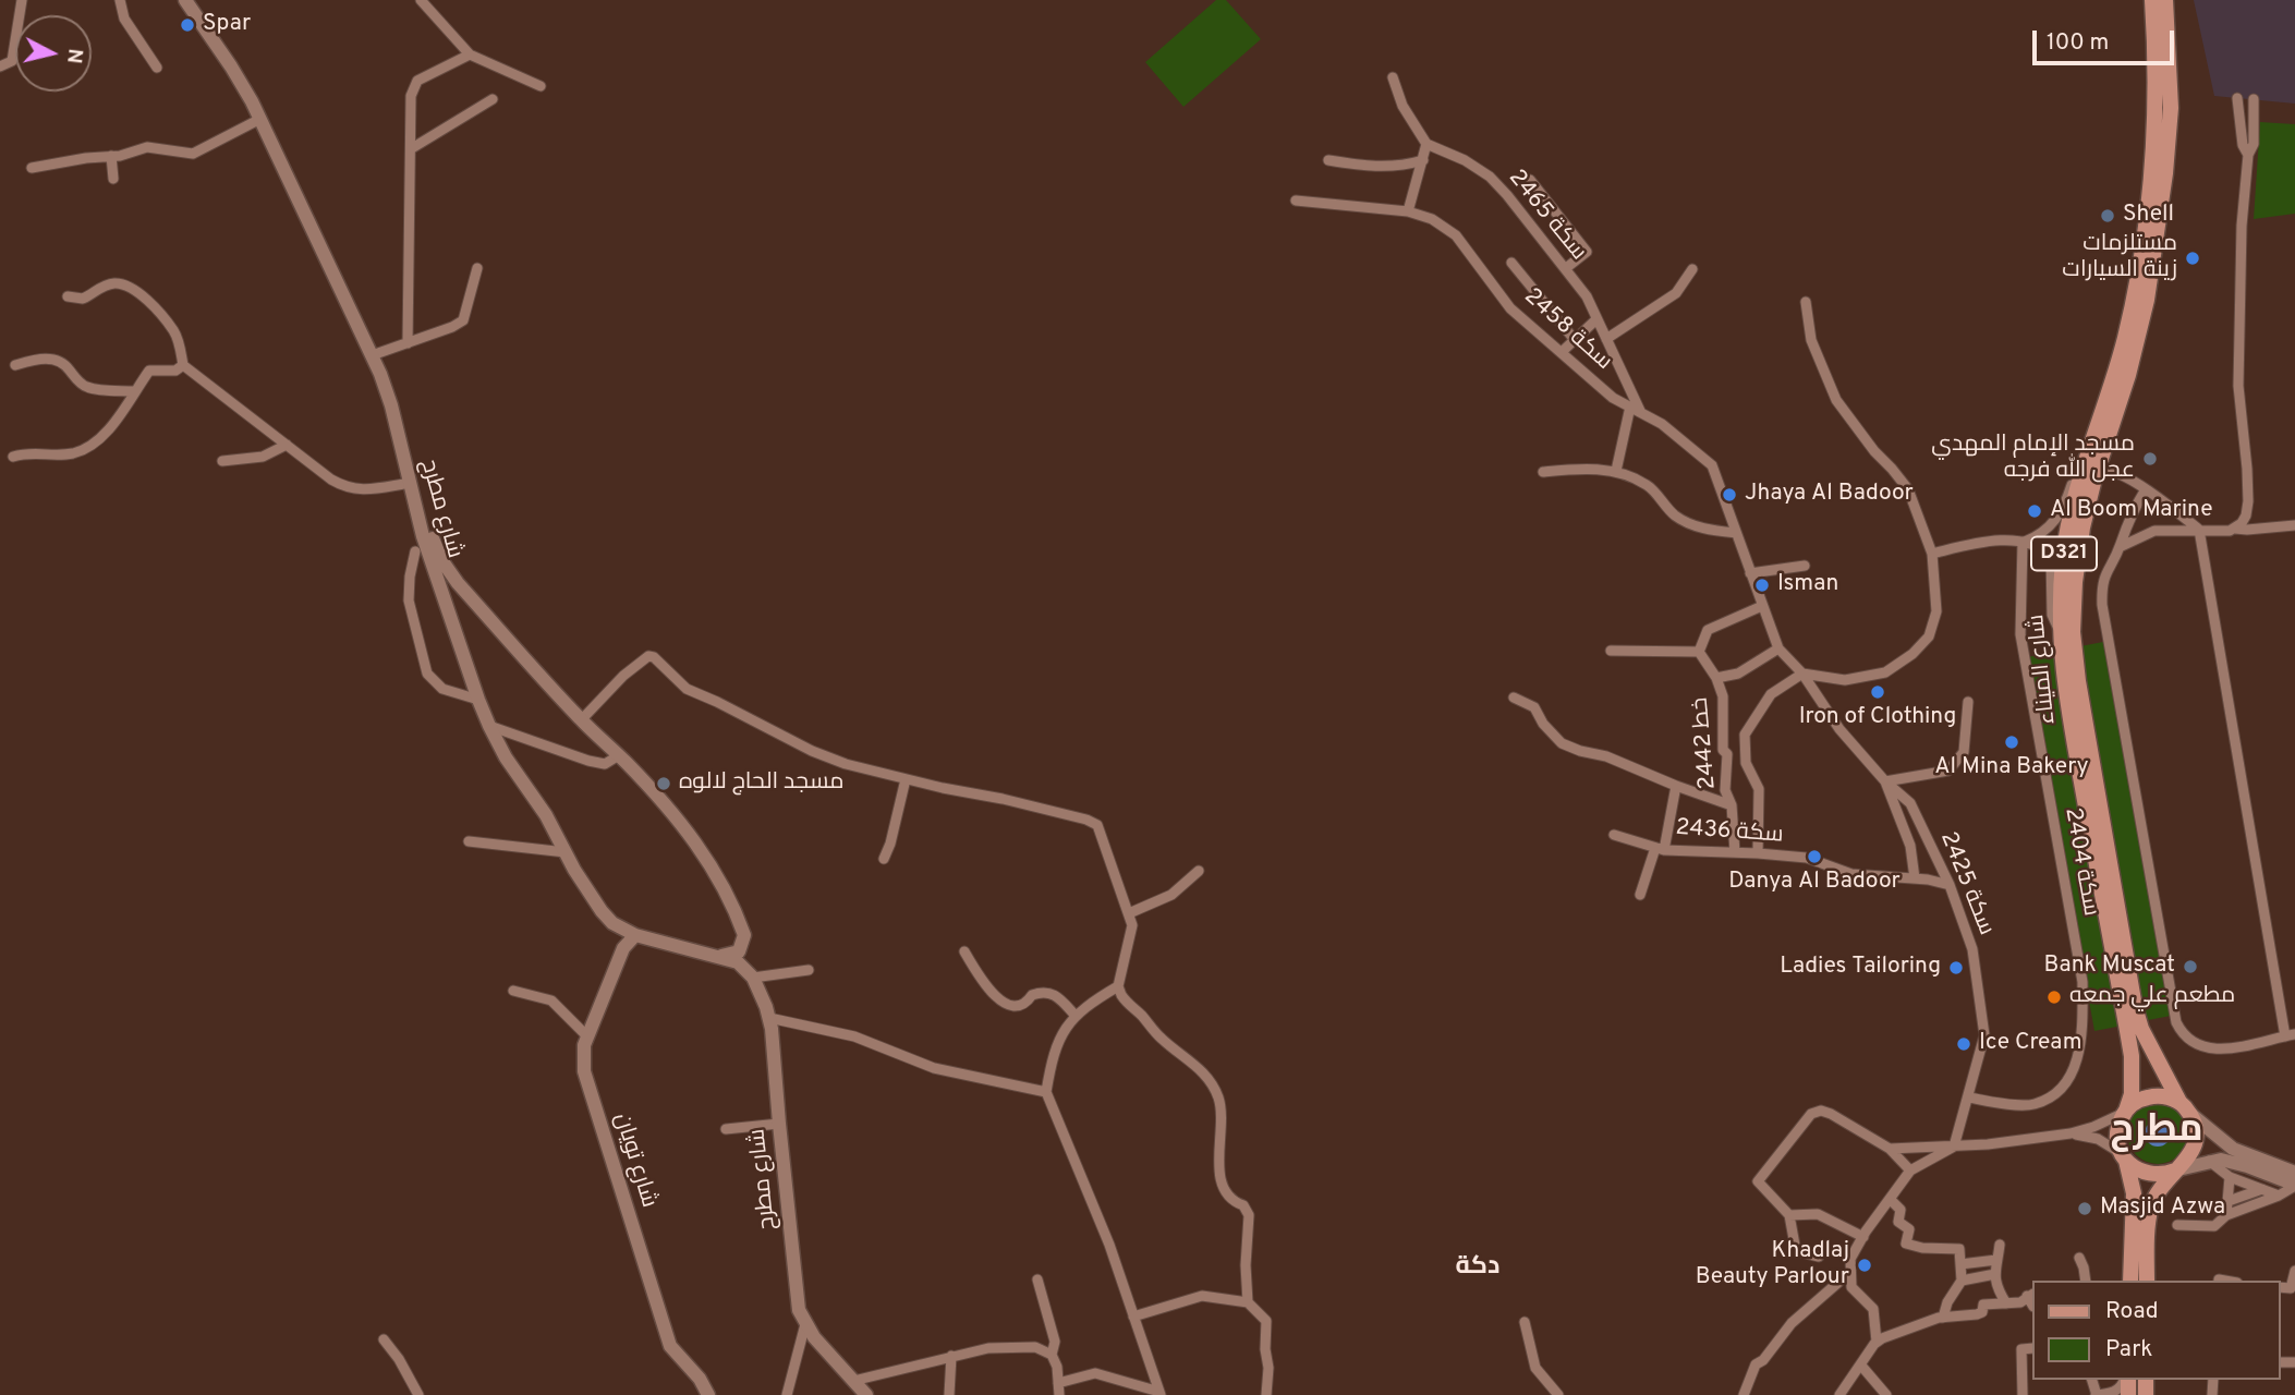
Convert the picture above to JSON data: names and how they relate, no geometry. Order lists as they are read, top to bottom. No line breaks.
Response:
{"streets":{"main road":["شارع مطرح","D321","شارع الميناء","شارع تويان"],"street":["سكة 2465","سكة 2458","2442 خط","سكة 2436","سكة 2404","سكة 2425"]},"crossings":[["سكة 2465","سكة 2458"],["سكة 2458","سكة 2425"],["شارع مطرح","شارع تويان"],["D321","شارع الميناء"],["2442 خط","سكة 2436"],["سكة 2436","سكة 2425"],["سكة 2404","سكة 2425"]],"districts":["مطرح","دكة"],"places":["Spar","Shell","مستلزمات زينة السيارات","مسجد الإمام المهدي عجل الله فرجه","Jhaya Al Badoor","Al Boom Marine","Isman","Iron of Clothing","Al Mina Bakery","مسجد الحاج لالوه","Danya Al Badoor","Bank Muscat","Ladies Tailoring","مطعم علي جمعه","Ice Cream","Masjid Azwa","Khadlaj Beauty Parlour"],"legend":["Road","Park"],"scale_bar":"100 m","north":"right"}
